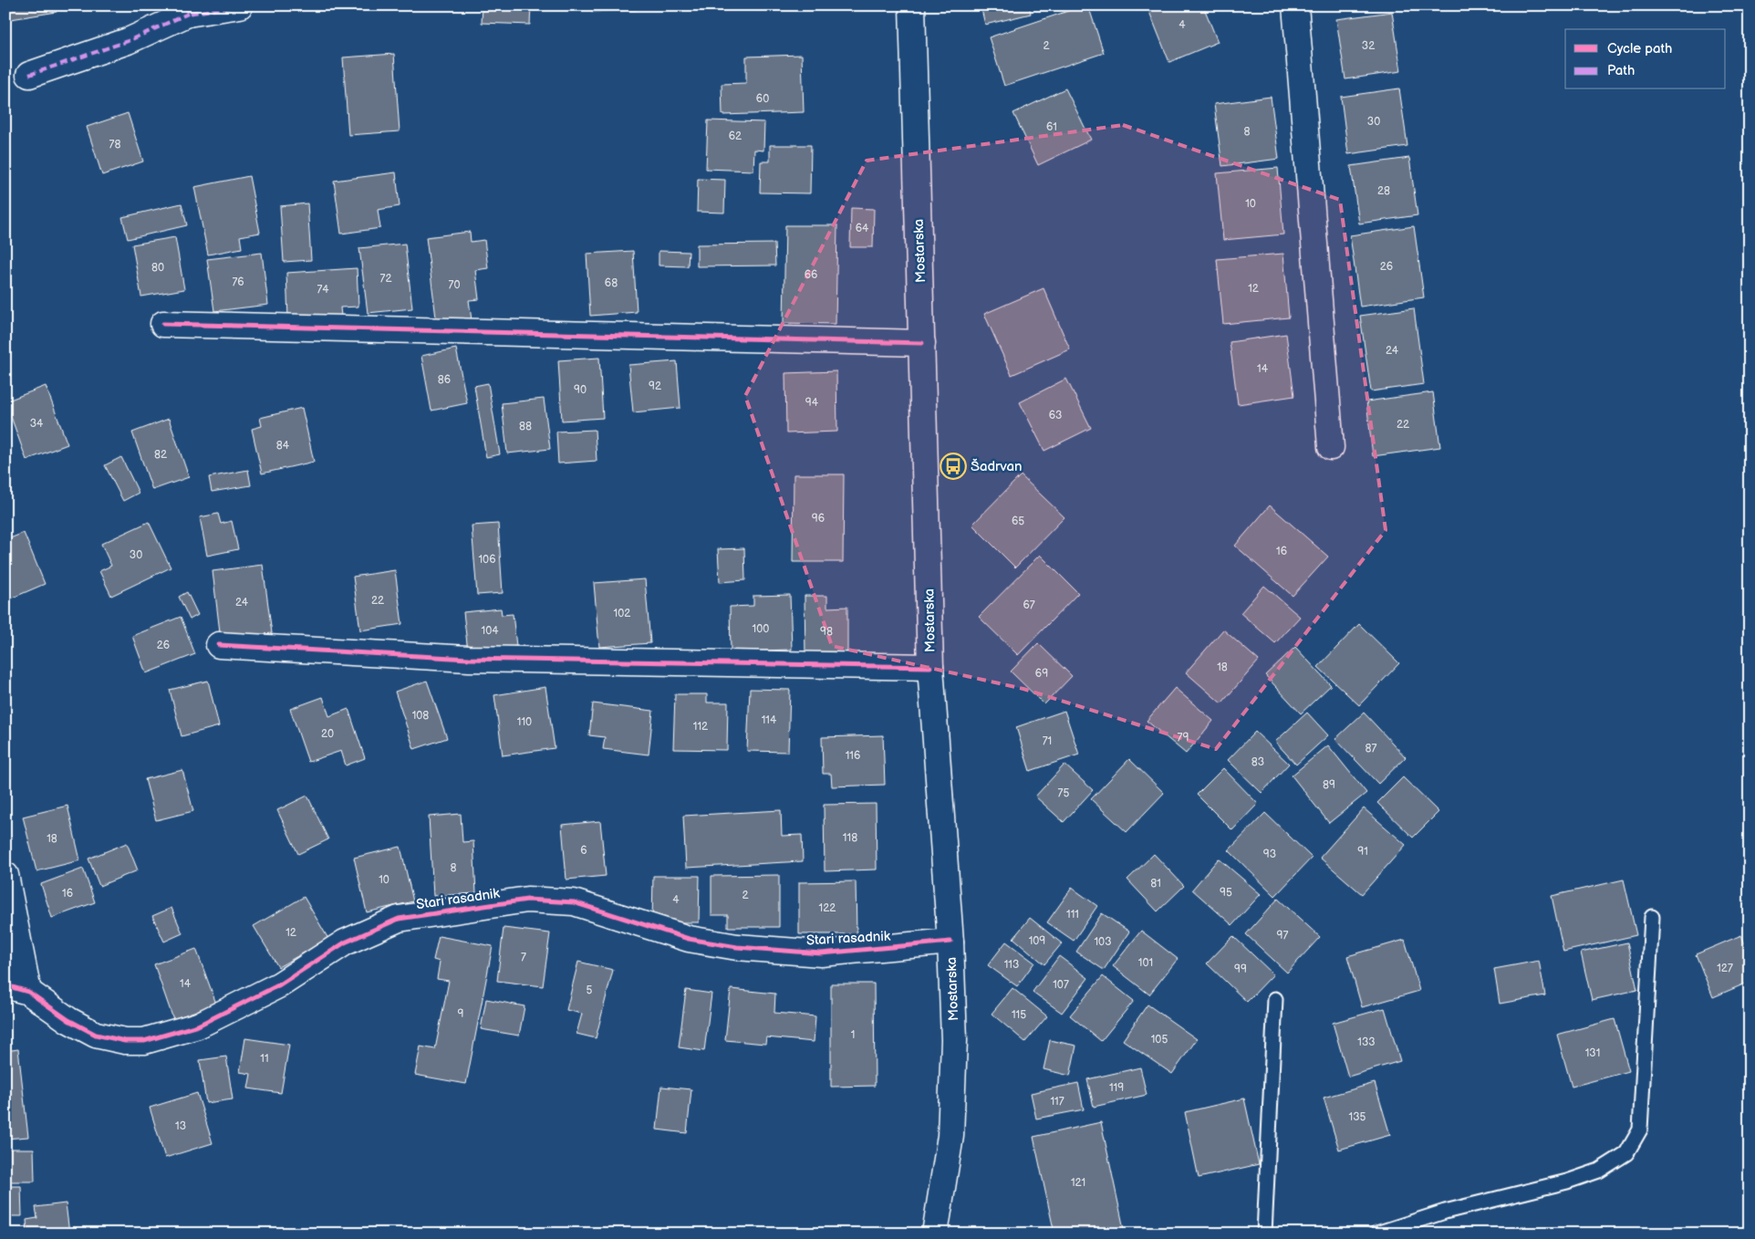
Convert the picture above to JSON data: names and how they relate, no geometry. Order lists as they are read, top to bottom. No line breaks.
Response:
{"streets":{"street":["Mostarska","Stari rasadnik"]},"crossings":[["Mostarska","Stari rasadnik"]],"places":{"bus stop":["Šadrvan"]},"house_numbers":["4","2","32","60","30","61","8","62","78","28","10","64","26","80","66","72","76","68","70","12","74","24","14","86","92","90","94","63","34","22","88","84","82","96","65","16","30","106","22","24","67","102","100","104","98","26","18","69","108","114","110","112","20","79","71","87","116","83","89","75","118","18","6","91","93","8","10","81","95","16","2","4","122","111","12","97","109","103","7","101","113","127","99","14","107","5","9","115","1","105","133","131","11","119","117","135","13","121"],"legend":["Cycle path","Path"]}
